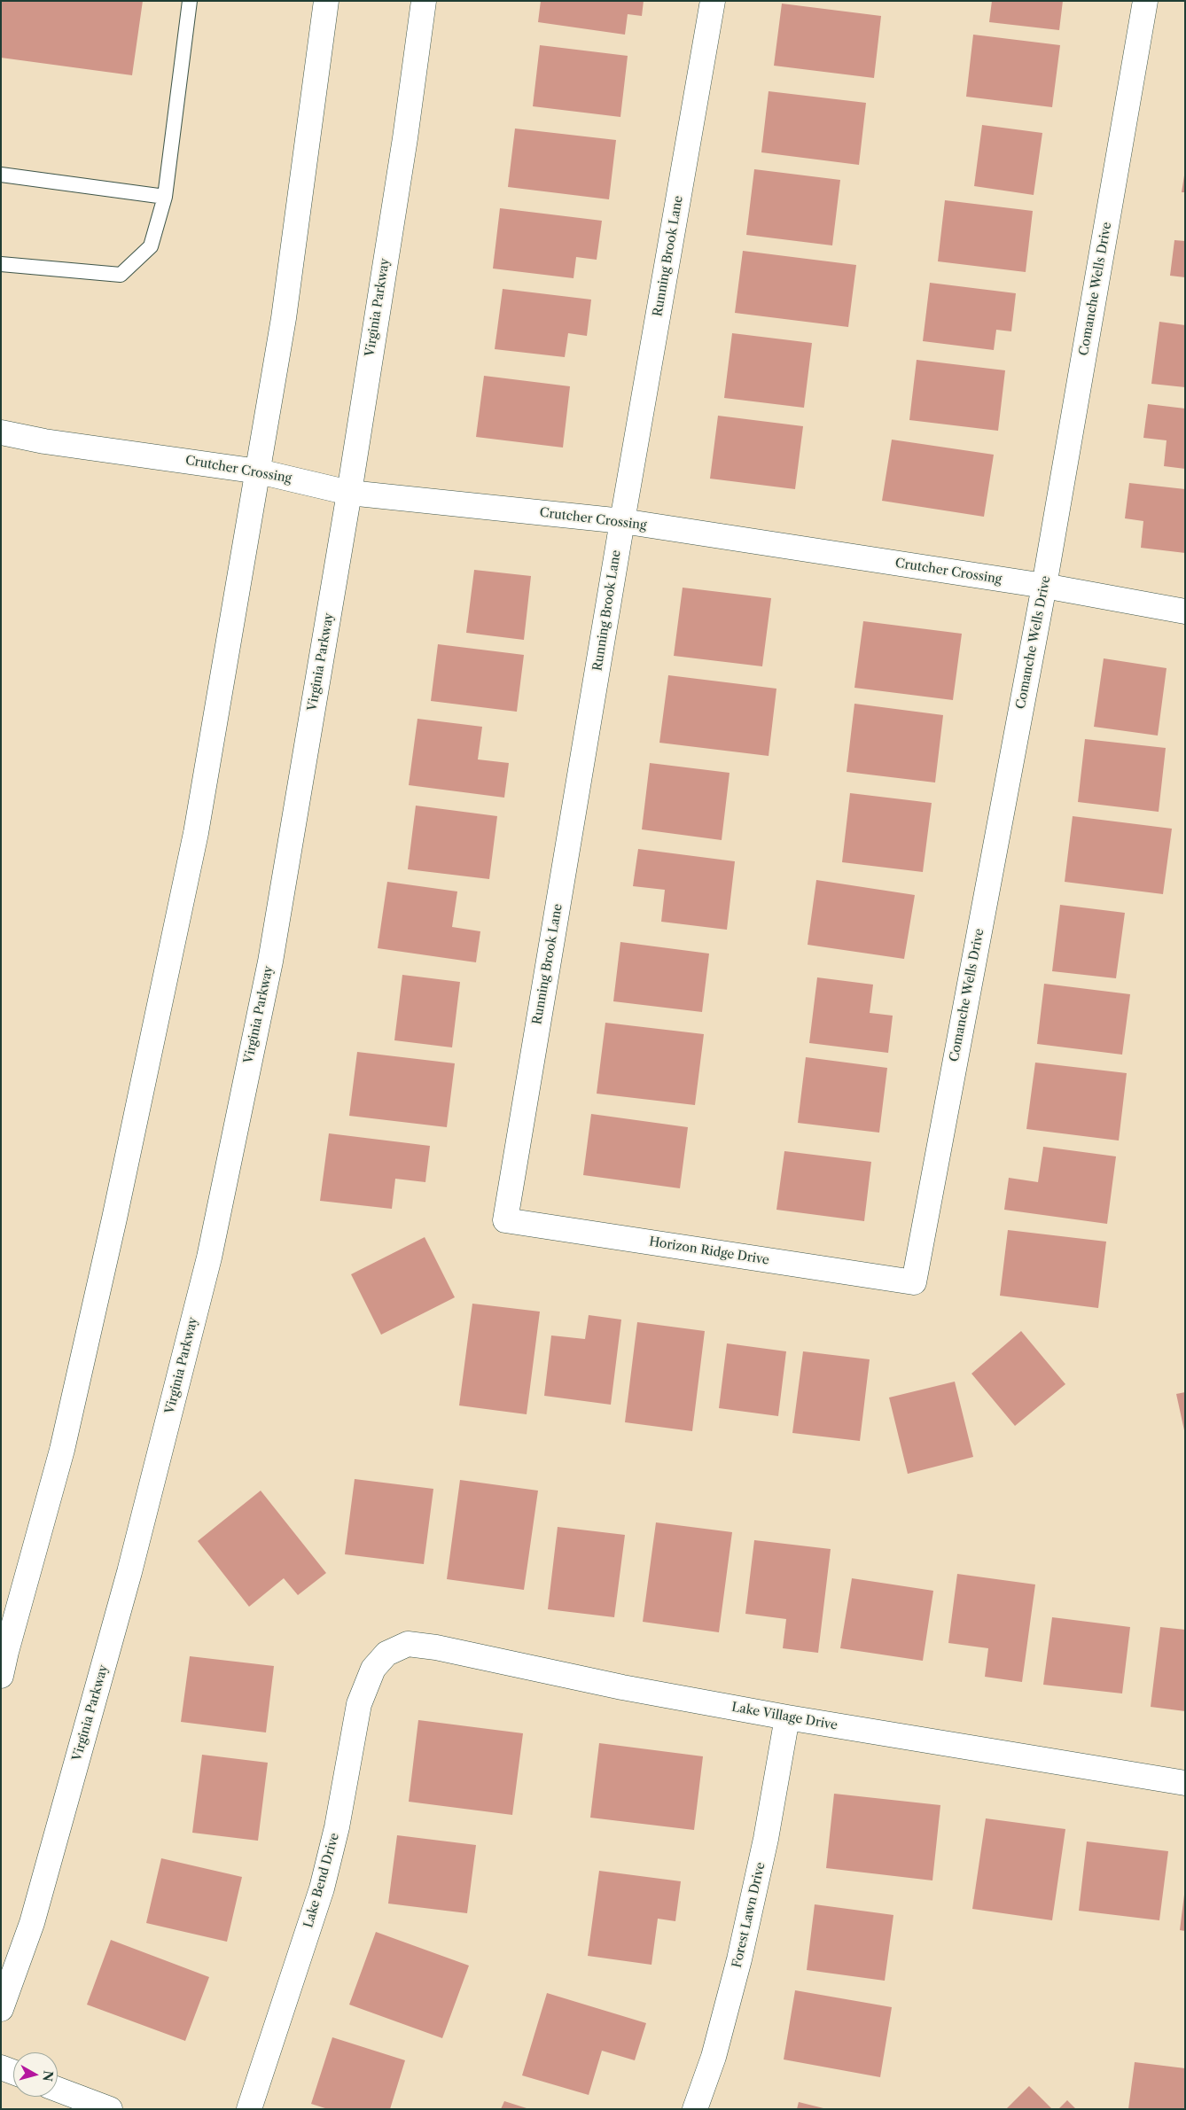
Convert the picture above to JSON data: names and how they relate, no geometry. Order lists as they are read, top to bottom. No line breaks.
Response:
{"streets":{"street":["Running Brook Lane","Comanche Wells Drive","Virginia Parkway","Crutcher Crossing","Horizon Ridge Drive","Lake Village Drive","Lake Bend Drive","Forest Lawn Drive"]},"crossings":[["Running Brook Lane","Crutcher Crossing"],["Running Brook Lane","Horizon Ridge Drive"],["Comanche Wells Drive","Crutcher Crossing"],["Comanche Wells Drive","Horizon Ridge Drive"],["Virginia Parkway","Crutcher Crossing"],["Lake Village Drive","Lake Bend Drive"],["Lake Village Drive","Forest Lawn Drive"]],"north":"right"}
